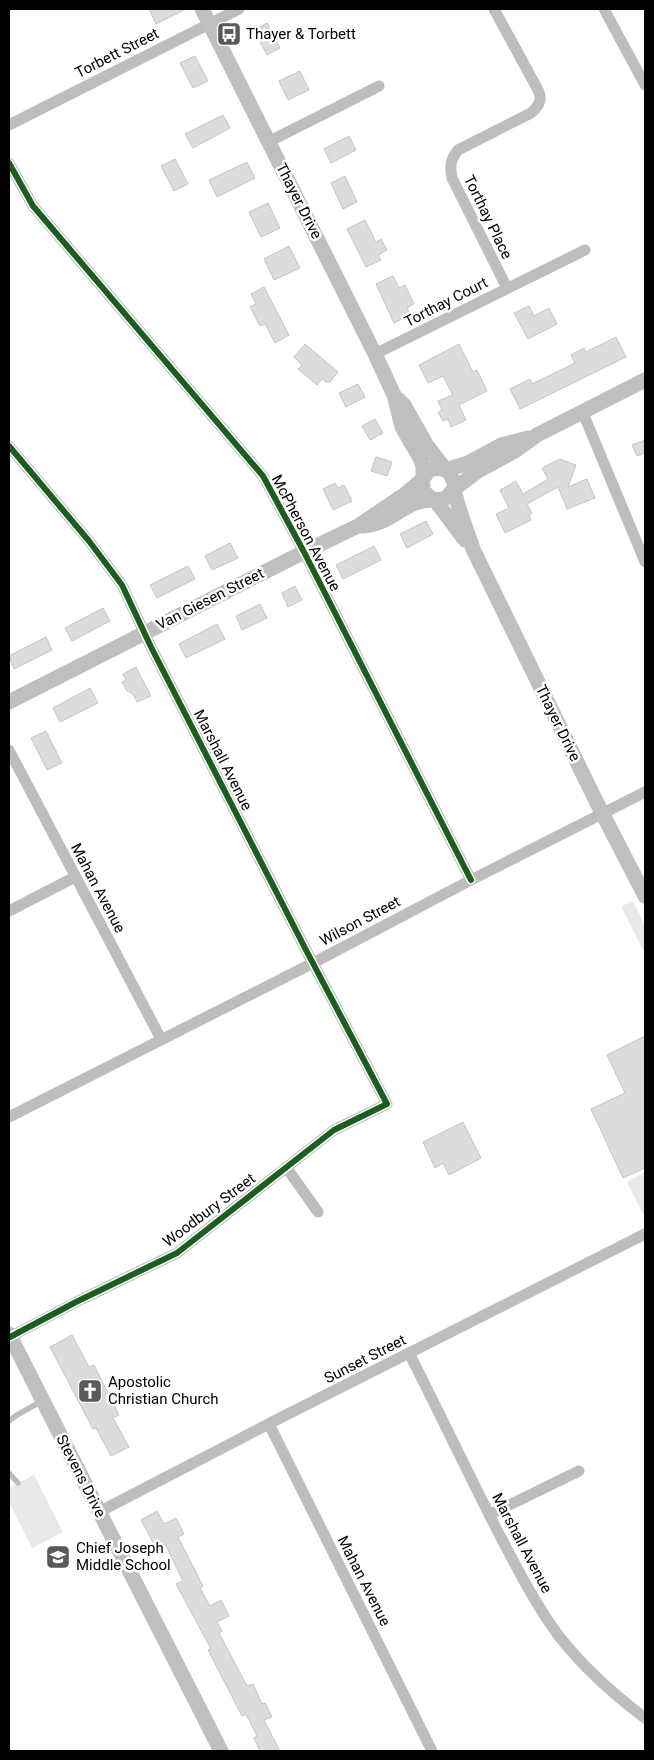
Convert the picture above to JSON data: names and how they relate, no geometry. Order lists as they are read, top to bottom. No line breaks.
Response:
{"streets":{"street":["Torbett Street","Thayer Drive","Torthay Place","Torthay Court","McPherson Avenue","Van Giesen Street","Marshall Avenue","Mahan Avenue","Wilson Street","Woodbury Street","Sunset Street","Stevens Drive"]},"crossings":[["Torbett Street","Thayer Drive"],["Thayer Drive","Torthay Court"],["Thayer Drive","Van Giesen Street"],["Thayer Drive","Wilson Street"],["Torthay Place","Torthay Court"],["McPherson Avenue","Van Giesen Street"],["McPherson Avenue","Wilson Street"],["Van Giesen Street","Marshall Avenue"],["Marshall Avenue","Wilson Street"],["Marshall Avenue","Woodbury Street"],["Marshall Avenue","Sunset Street"],["Mahan Avenue","Wilson Street"],["Mahan Avenue","Sunset Street"],["Woodbury Street","Stevens Drive"],["Sunset Street","Stevens Drive"]],"places":{"bus stop":["Thayer & Torbett"],"church":["Apostolic Christian Church"],"school or university":["Chief Joseph Middle School"]}}
